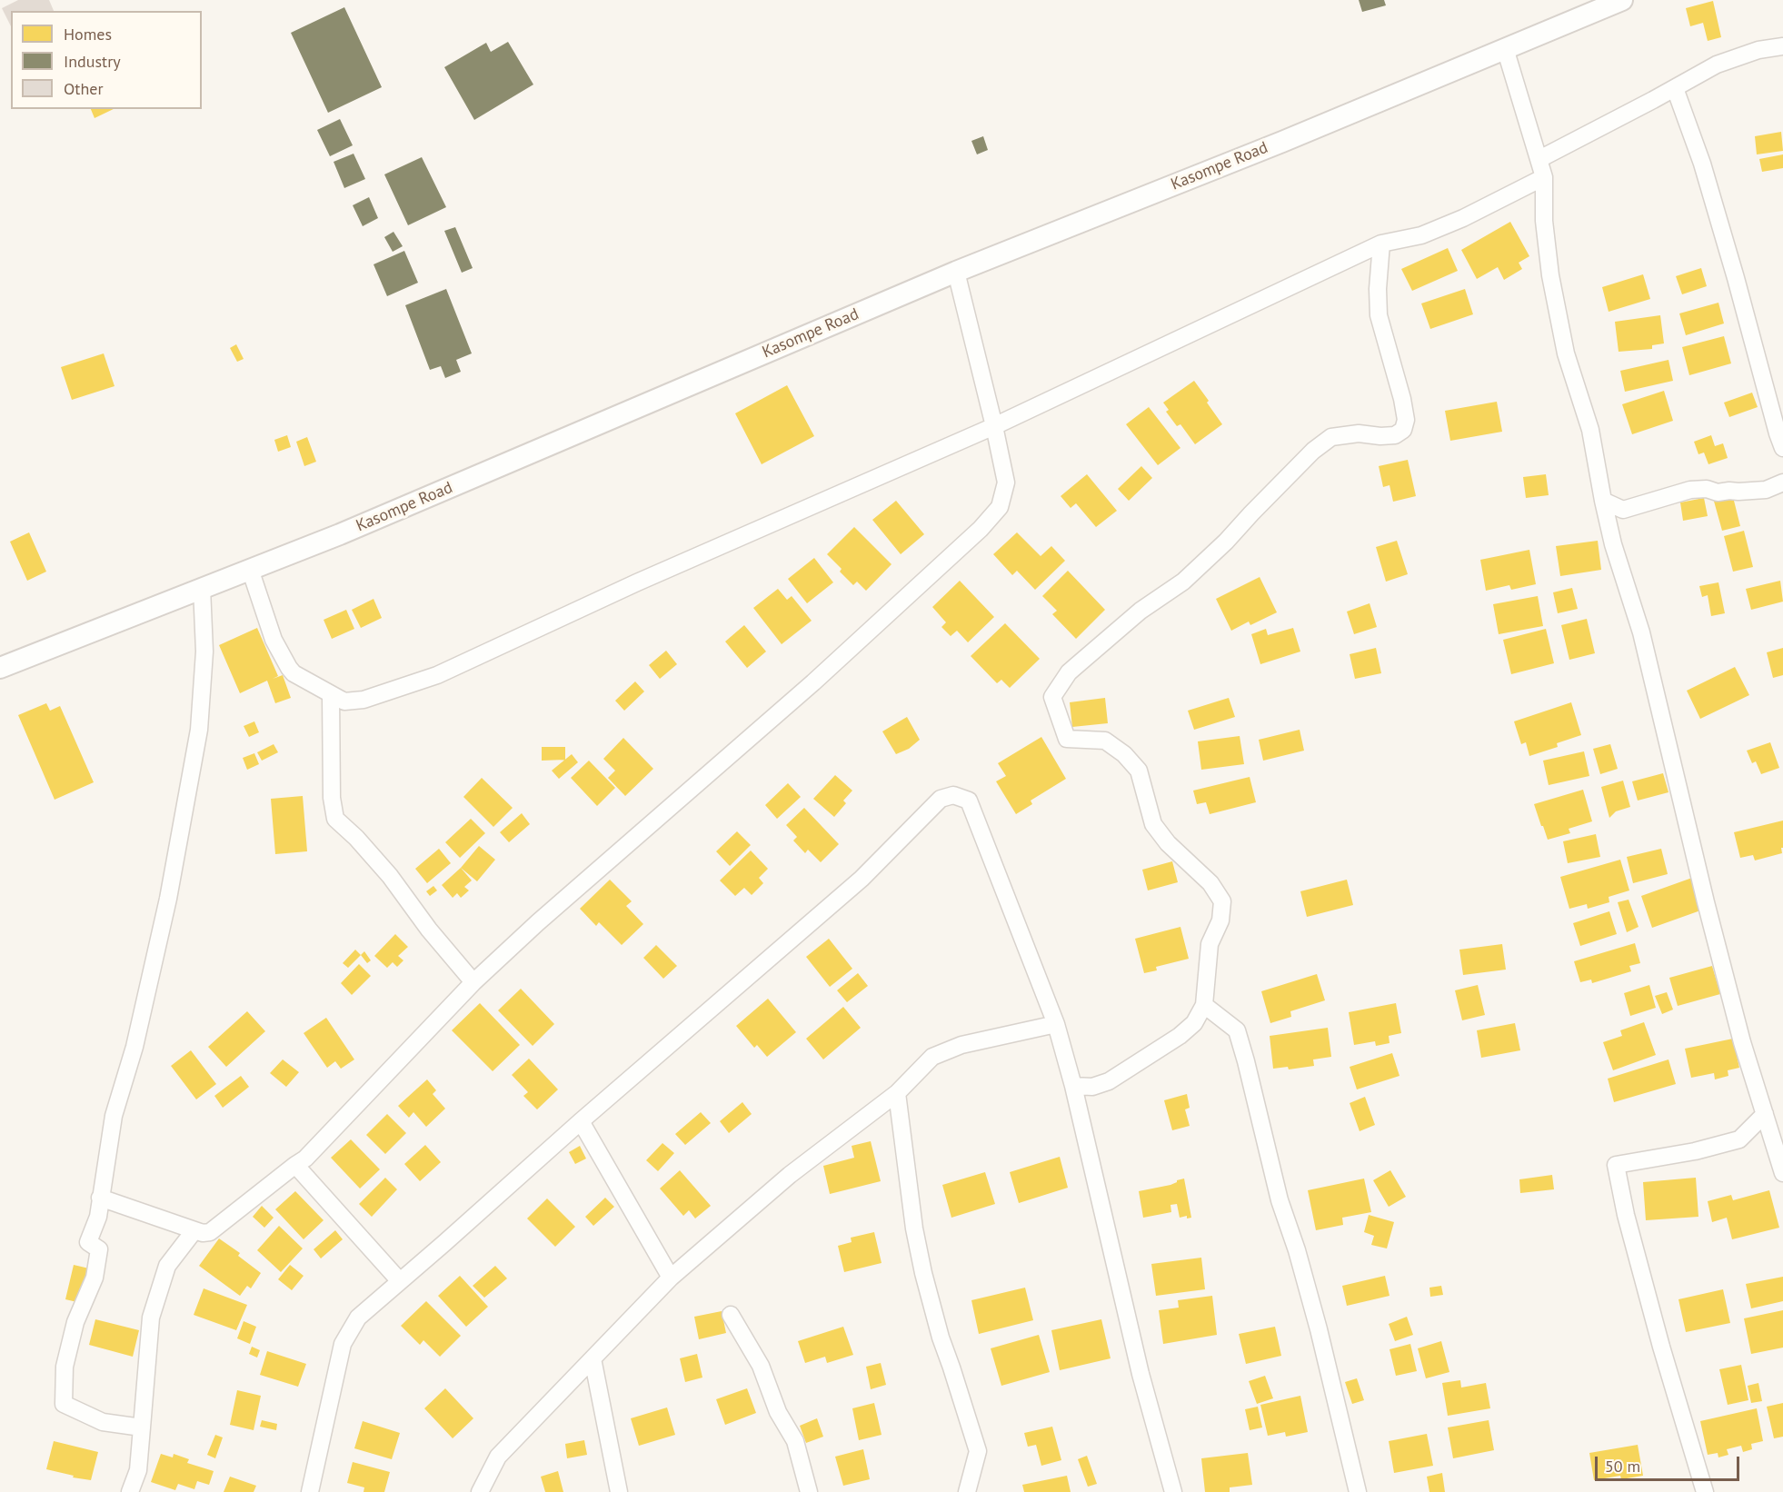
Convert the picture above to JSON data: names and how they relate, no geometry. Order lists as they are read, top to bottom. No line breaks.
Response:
{"streets":{"street":["Kasompe Road"]},"legend":["Homes","Industry","Other"],"scale_bar":"50 m"}
